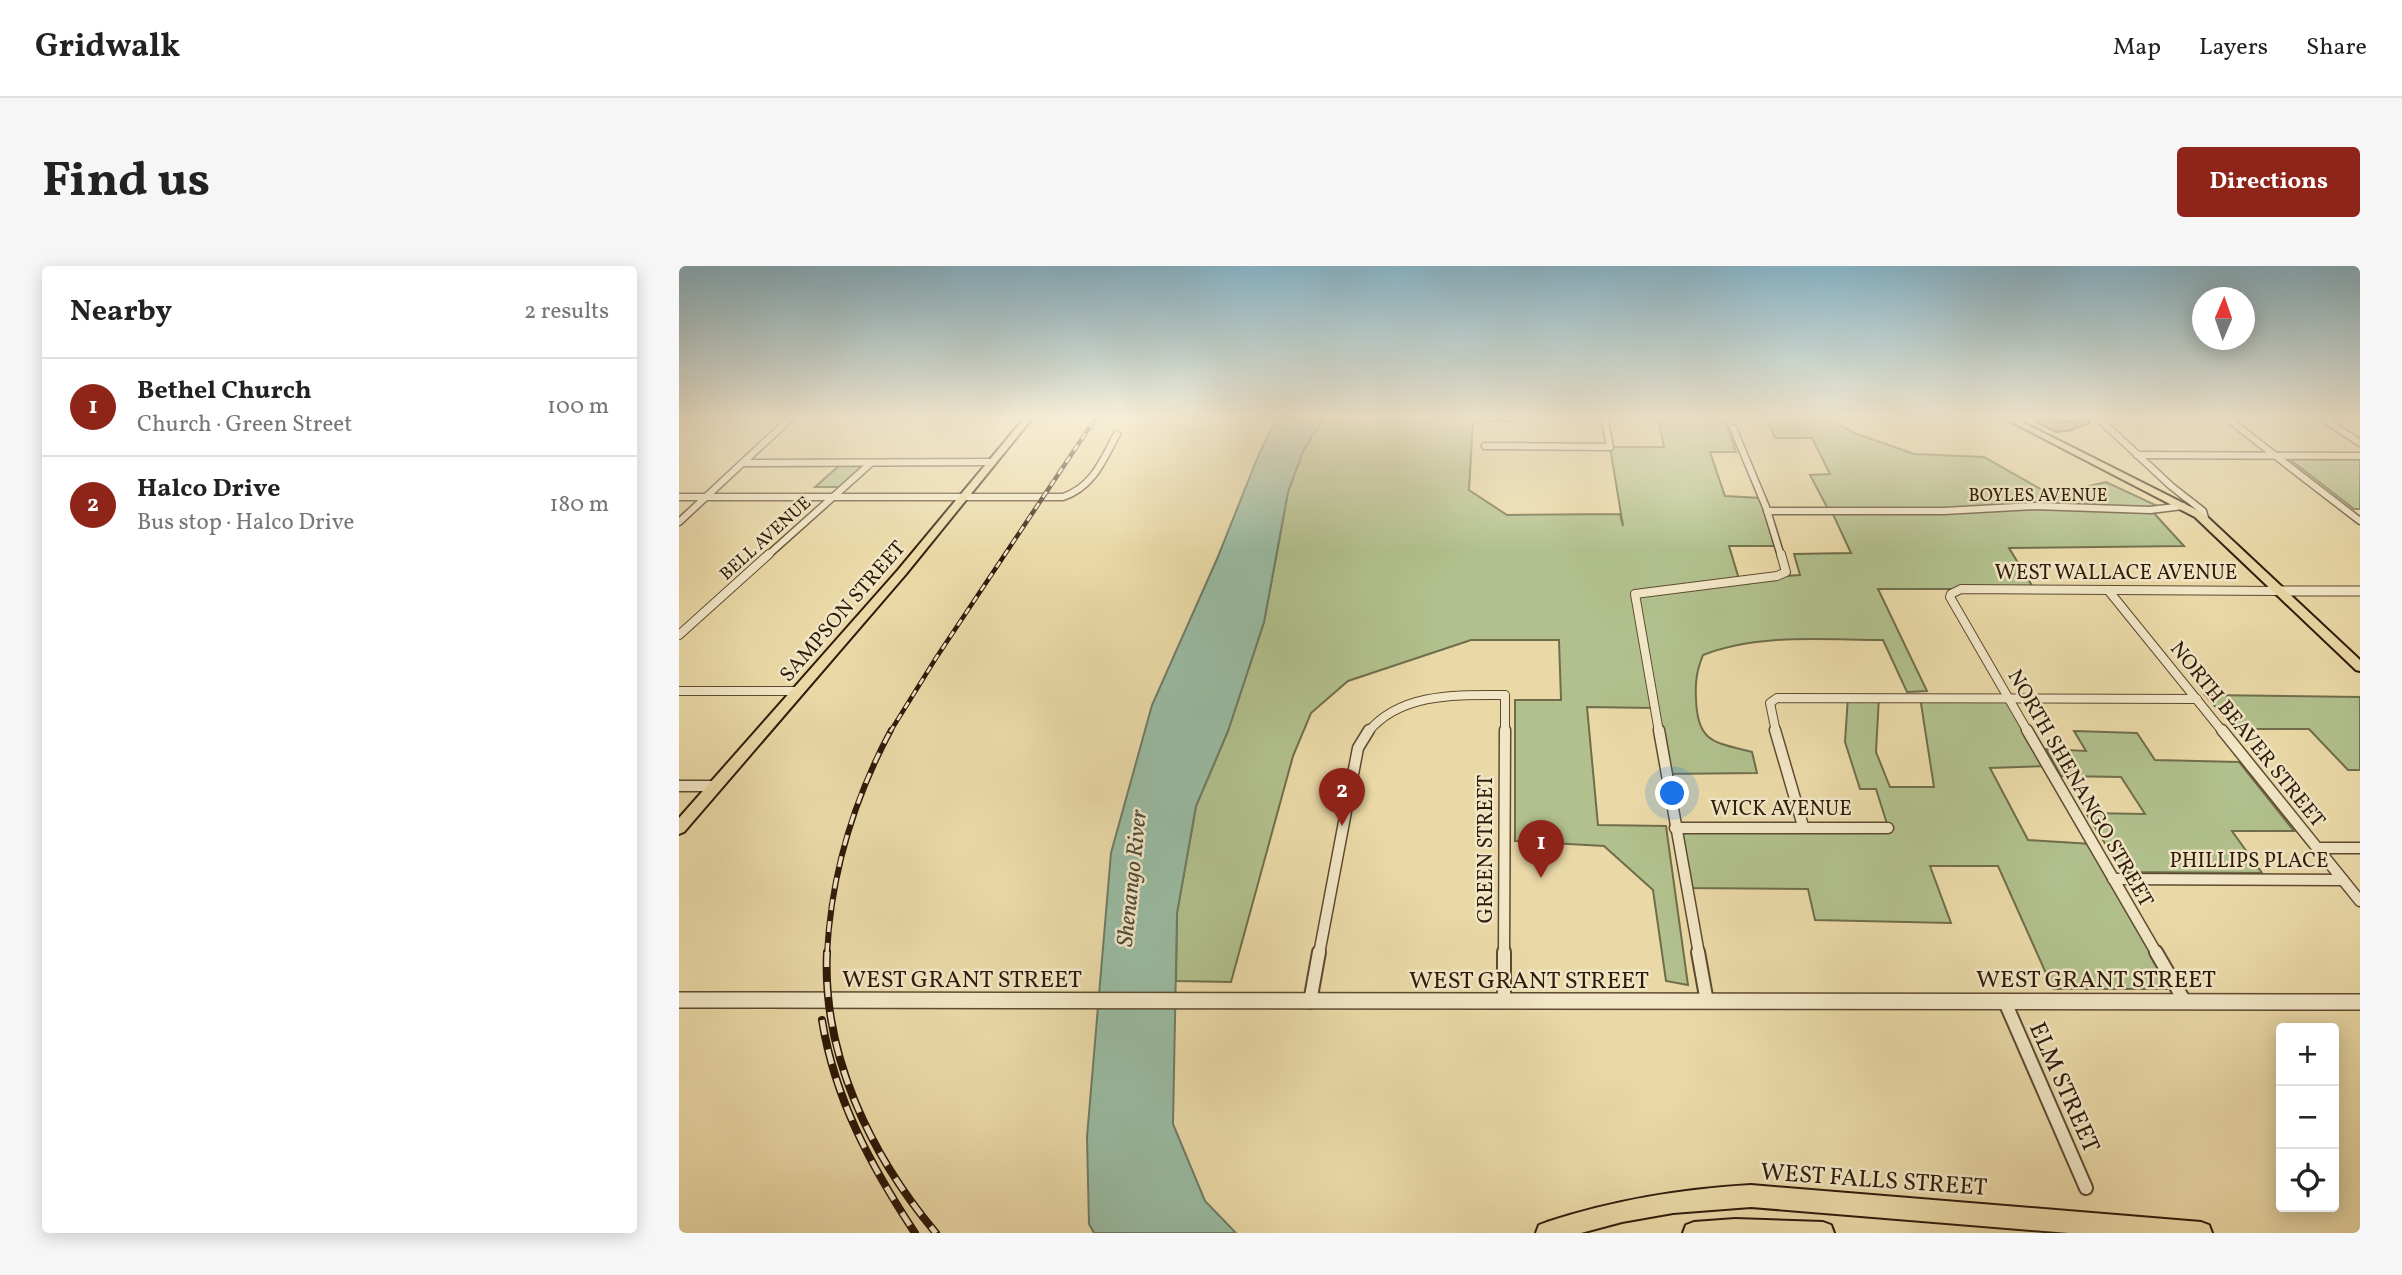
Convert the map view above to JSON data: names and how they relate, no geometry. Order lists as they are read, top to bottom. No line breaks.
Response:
{"streets":{"main road":["SAMPSON STREET","WEST FALLS STREET"],"street":["BOYLES AVENUE","BELL AVENUE","WEST WALLACE AVENUE","NORTH BEAVER STREET","NORTH SHENANGO STREET","WICK AVENUE","GREEN STREET","PHILLIPS PLACE","WEST GRANT STREET","ELM STREET"]},"crossings":[["WEST WALLACE AVENUE","NORTH BEAVER STREET"],["WEST WALLACE AVENUE","NORTH SHENANGO STREET"],["NORTH BEAVER STREET","PHILLIPS PLACE"],["NORTH SHENANGO STREET","PHILLIPS PLACE"],["NORTH SHENANGO STREET","WEST GRANT STREET"],["GREEN STREET","WEST GRANT STREET"],["WEST GRANT STREET","ELM STREET"]],"water":["Shenango River"],"north":"top","page":{"header":"Gridwalk","nav":["Map","Layers","Share"],"buttons":"Directions","title":"Find us","heading":["Nearby","2 results"],"list":[{"mark":"1","name":"Bethel Church","note":"Church · Green Street","value":"100 m"},{"mark":"2","name":"Halco Drive","note":"Bus stop · Halco Drive","value":"180 m"}],"pins":["2","1"],"map_buttons":["+","−"]}}
